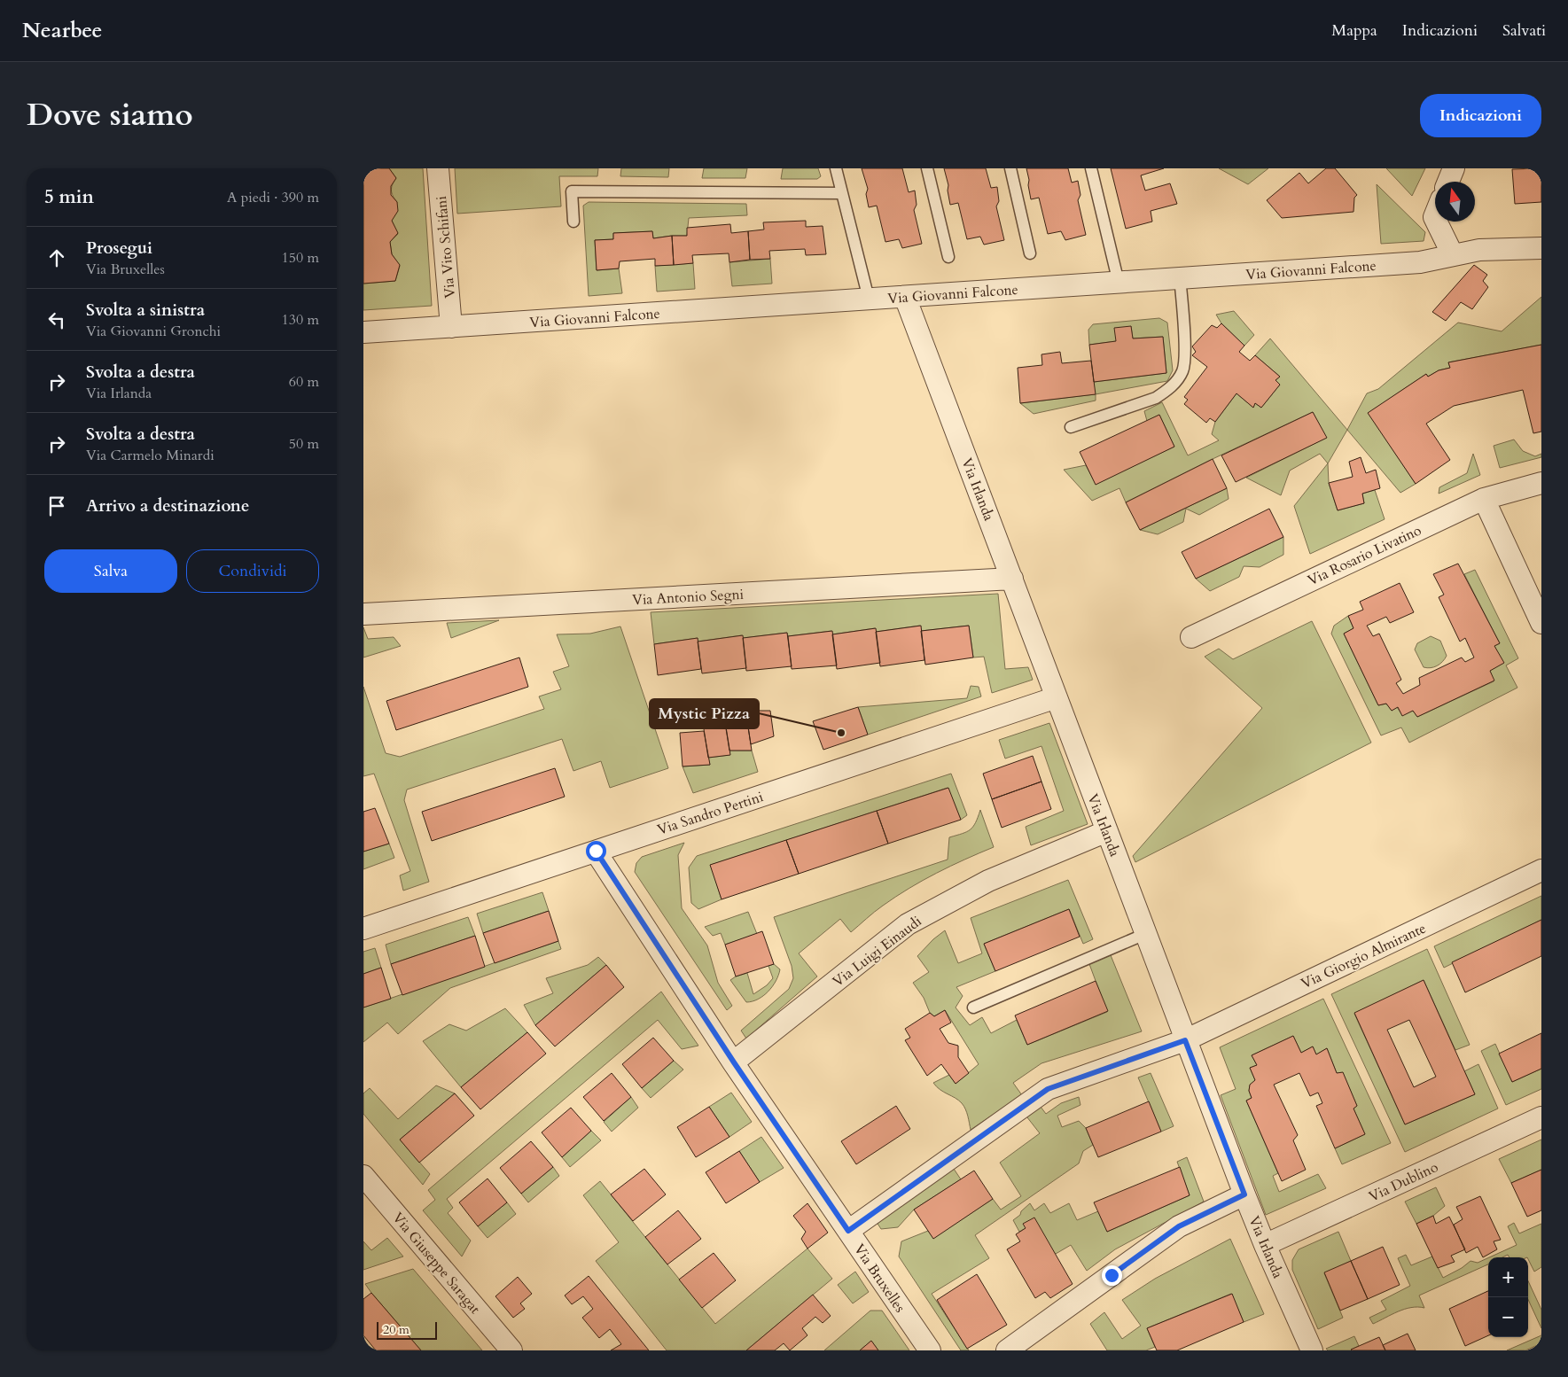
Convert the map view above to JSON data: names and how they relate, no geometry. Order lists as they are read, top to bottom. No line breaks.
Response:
{"streets":{"street":["Via Vito Schifani","Via Giovanni Falcone","Via Irlanda","Via Rosario Livatino","Via Antonio Segni","Via Sandro Pertini","Via Luigi Einaudi","Via Giorgio Almirante","Via Dublino","Via Giuseppe Saragat","Via Bruxelles"]},"crossings":[["Via Vito Schifani","Via Giovanni Falcone"],["Via Giovanni Falcone","Via Irlanda"],["Via Irlanda","Via Antonio Segni"],["Via Irlanda","Via Sandro Pertini"],["Via Irlanda","Via Luigi Einaudi"],["Via Irlanda","Via Giorgio Almirante"],["Via Irlanda","Via Dublino"],["Via Sandro Pertini","Via Bruxelles"],["Via Luigi Einaudi","Via Bruxelles"],["Via Giorgio Almirante","Via Bruxelles"]],"places":["Mystic Pizza"],"scale_bar":"20 m","north":"top","page":{"header":"Nearbee","nav":["Mappa","Indicazioni","Salvati"],"title":"Dove siamo","buttons":["Indicazioni",["Salva","Condividi"]],"heading":["5 min","A piedi · 390 m"],"list":[["Prosegui","Via Bruxelles","150 m"],["Svolta a sinistra","Via Giovanni Gronchi","130 m"],["Svolta a destra","Via Irlanda","60 m"],["Svolta a destra","Via Carmelo Minardi","50 m"],"Arrivo a destinazione"],"map_buttons":["+","−"],"scale":"20 m"}}
